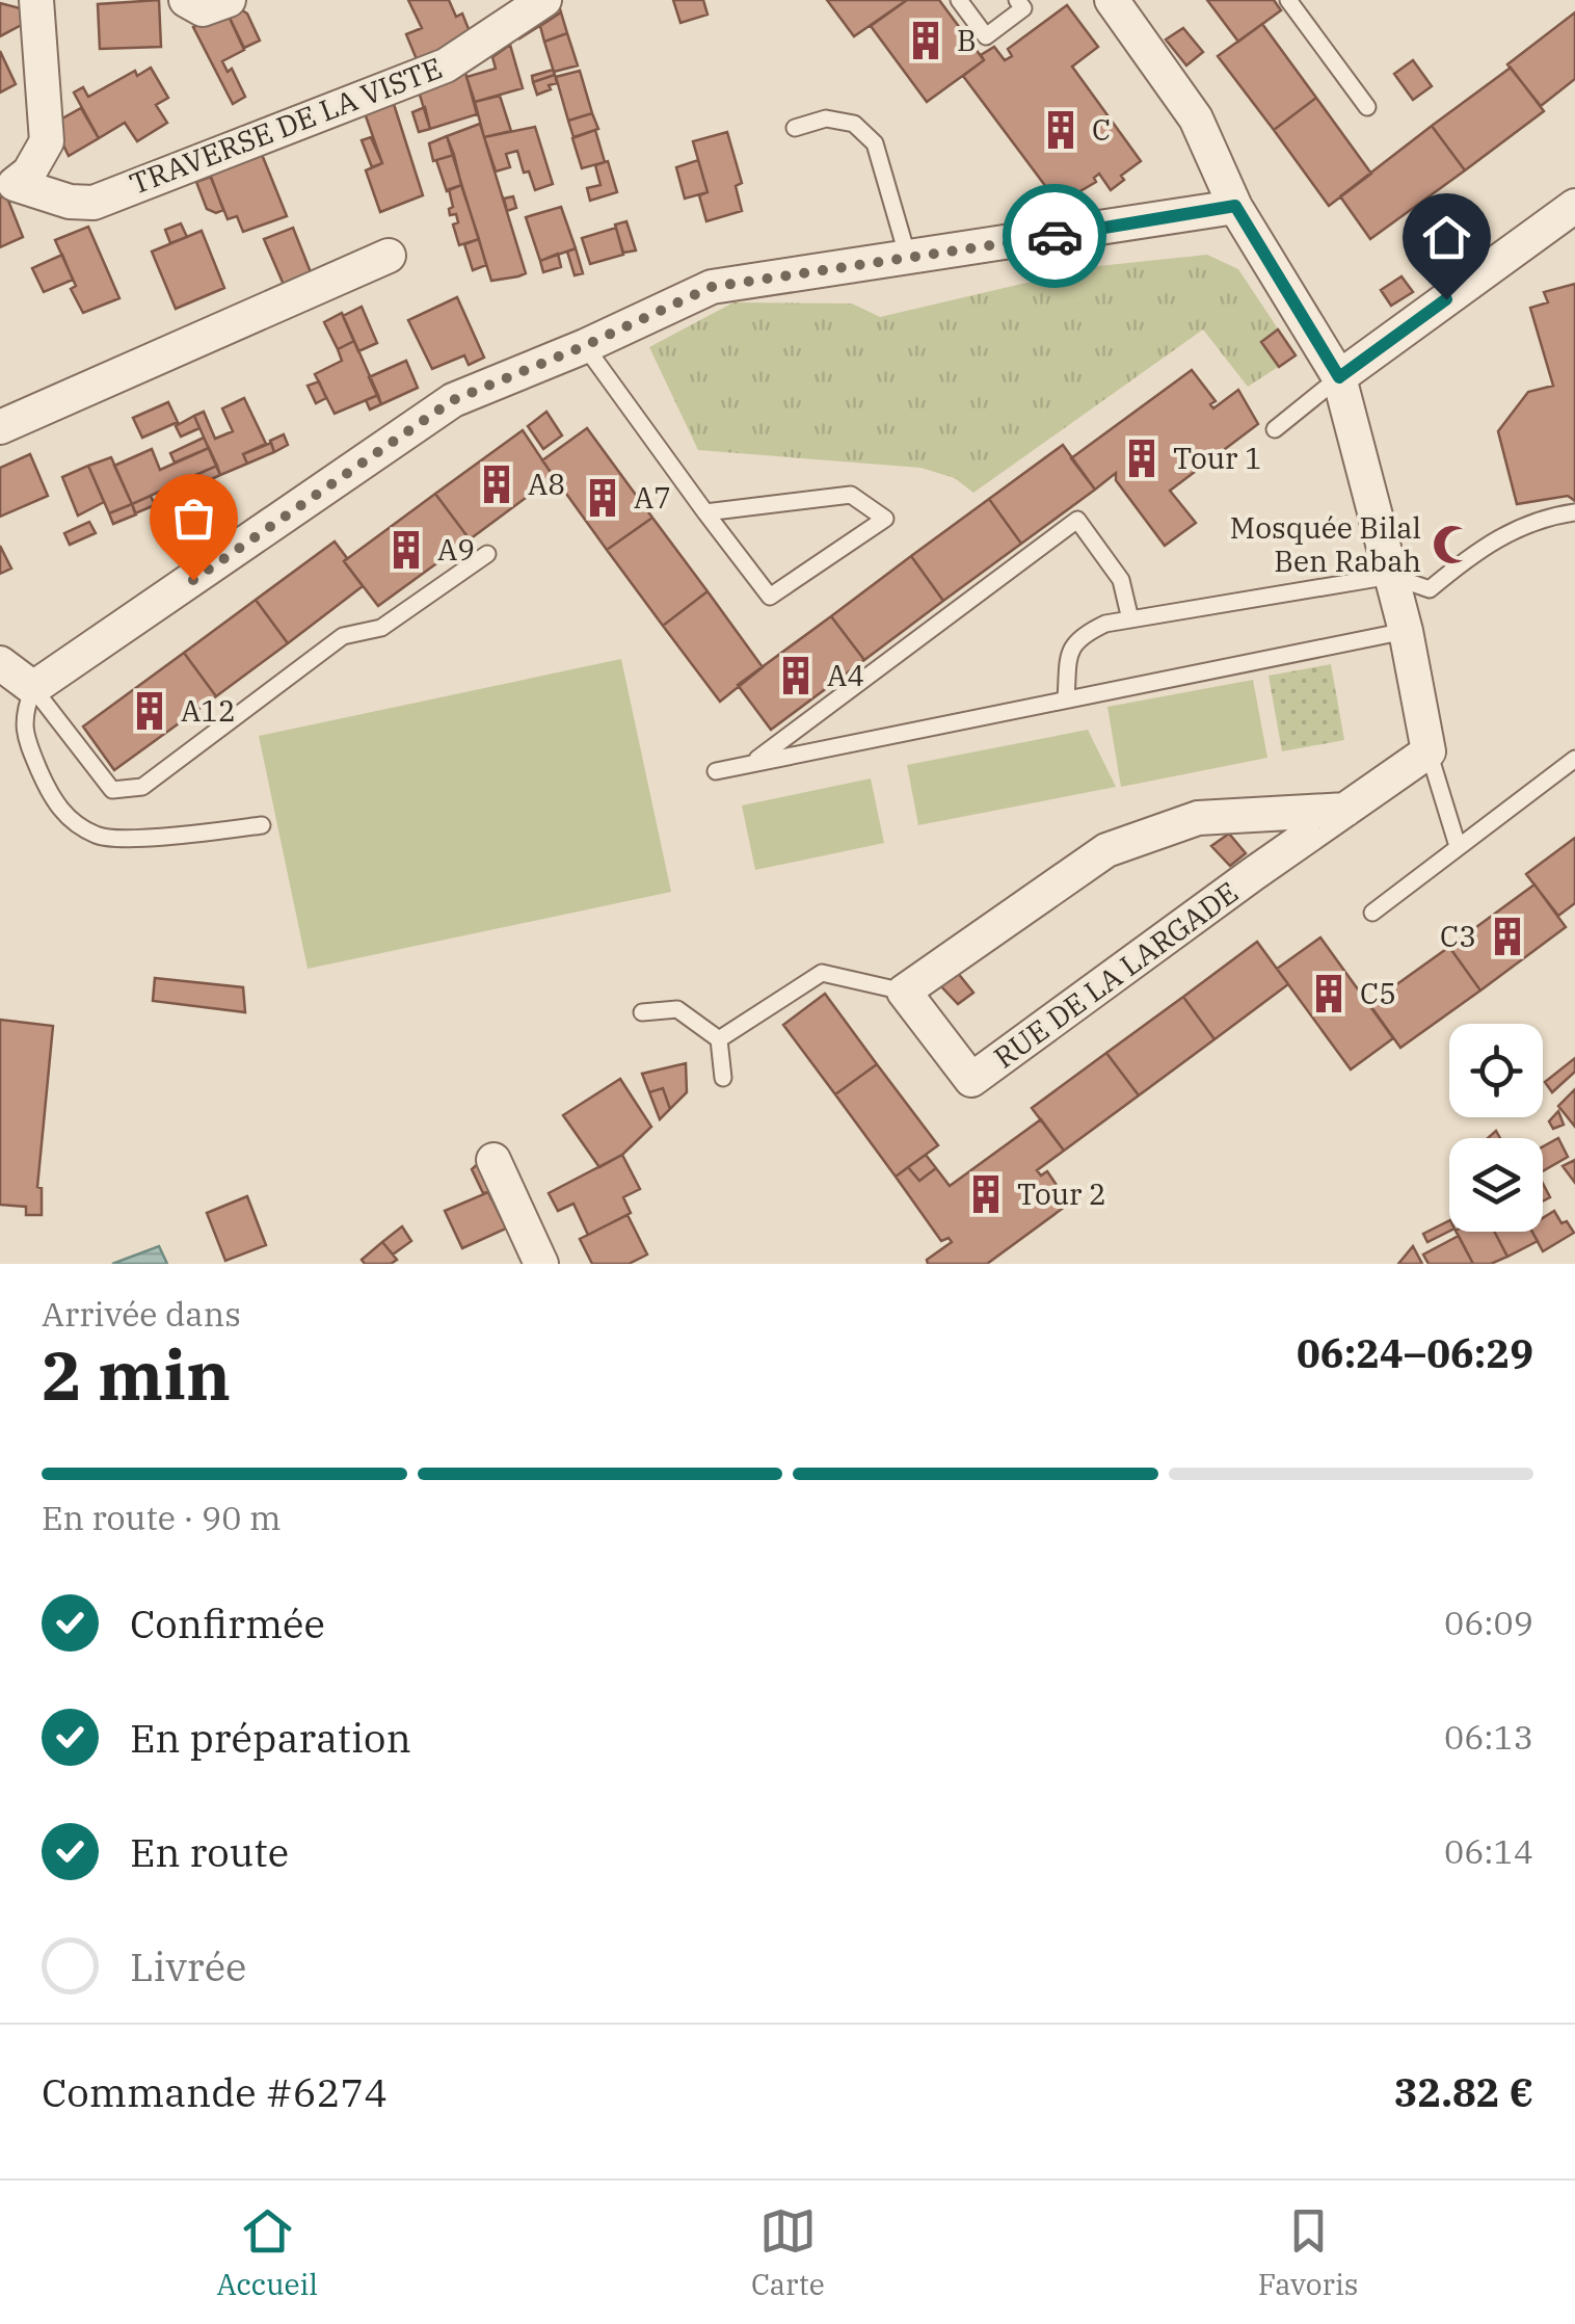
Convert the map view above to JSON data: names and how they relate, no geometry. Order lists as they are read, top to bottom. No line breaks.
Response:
{"streets":{"street":["TRAVERSE DE LA VISTE","RUE DE LA LARGADE"]},"places":{"building":["B","C","Tour 1","A8","A7","A9","A4","A12","C3","C5","Tour 2"],"mosque":["Mosquée Bilal Ben Rabah"]},"page":{"heading":["2 min","Arrivée dans","06:24–06:29"],"panel":["Commande #6274","32.82 €"],"bar":"En route · 90 m","list":[["Confirmée","06:09"],["En préparation","06:13"],["En route","06:14"],"Livrée"],"tabs":["Accueil","Carte","Favoris"]}}
